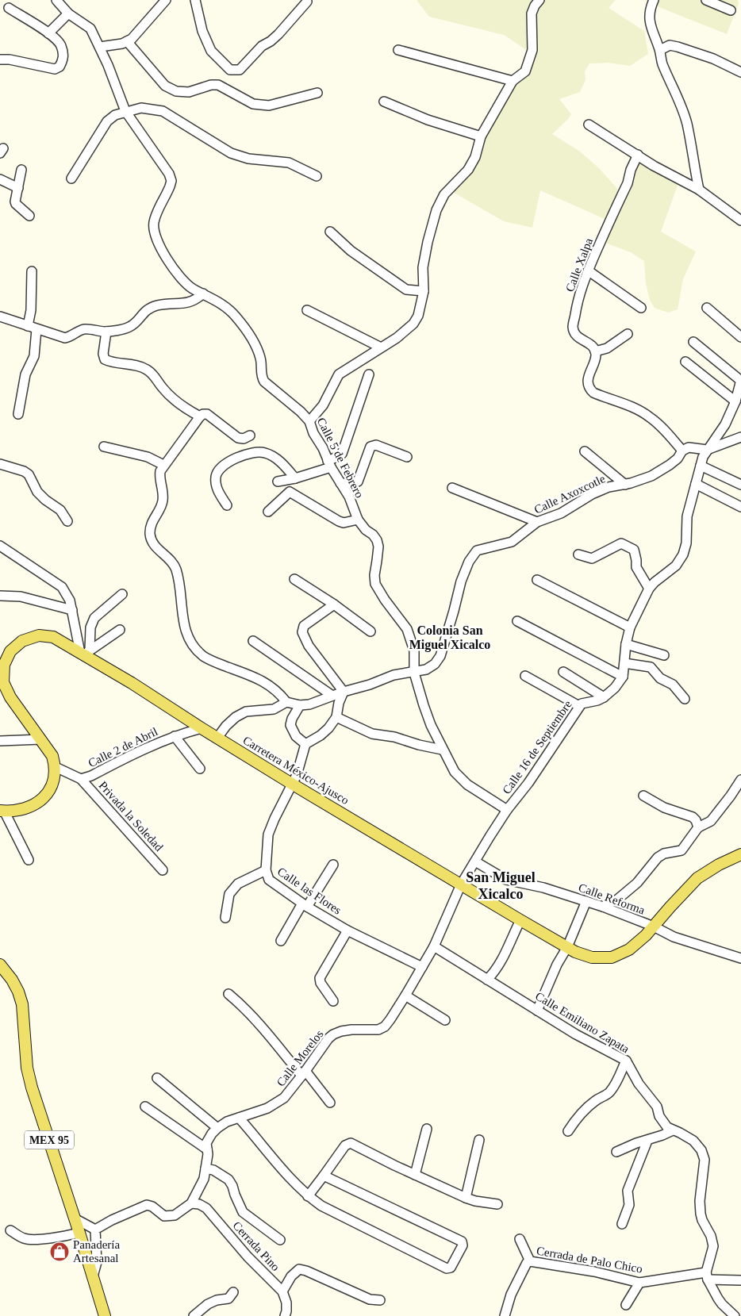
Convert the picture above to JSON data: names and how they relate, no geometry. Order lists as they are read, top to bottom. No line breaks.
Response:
{"streets":{"main road":["Carretera México-Ajusco","MEX 95"],"street":["Calle Xalpa","Calle 5 de Febrero","Calle Axoxcotle","Calle 2 de Abril","Calle 16 de Septiembre","Privada la Soledad","Calle las Flores","Calle Reforma","Calle Emiliano Zapata","Calle Morelos","Cerrada Pino","Cerrada de Palo Chico"]},"crossings":[["Calle 5 de Febrero","Calle Axoxcotle"],["Calle 5 de Febrero","Calle 16 de Septiembre"],["Calle 2 de Abril","Carretera México-Ajusco"],["Calle 2 de Abril","Privada la Soledad"],["Calle 16 de Septiembre","Carretera México-Ajusco"],["Calle 16 de Septiembre","Calle Reforma"],["Calle 16 de Septiembre","Calle Emiliano Zapata"],["Calle 16 de Septiembre","Calle Morelos"],["Carretera México-Ajusco","Calle las Flores"],["Carretera México-Ajusco","Calle Reforma"],["Calle las Flores","Calle Morelos"],["Calle Emiliano Zapata","Calle Morelos"],["Calle Emiliano Zapata","Cerrada de Palo Chico"]],"districts":["Colonia San Miguel Xicalco","San Miguel Xicalco"],"places":{"shop":["Panadería Artesanal"]}}
